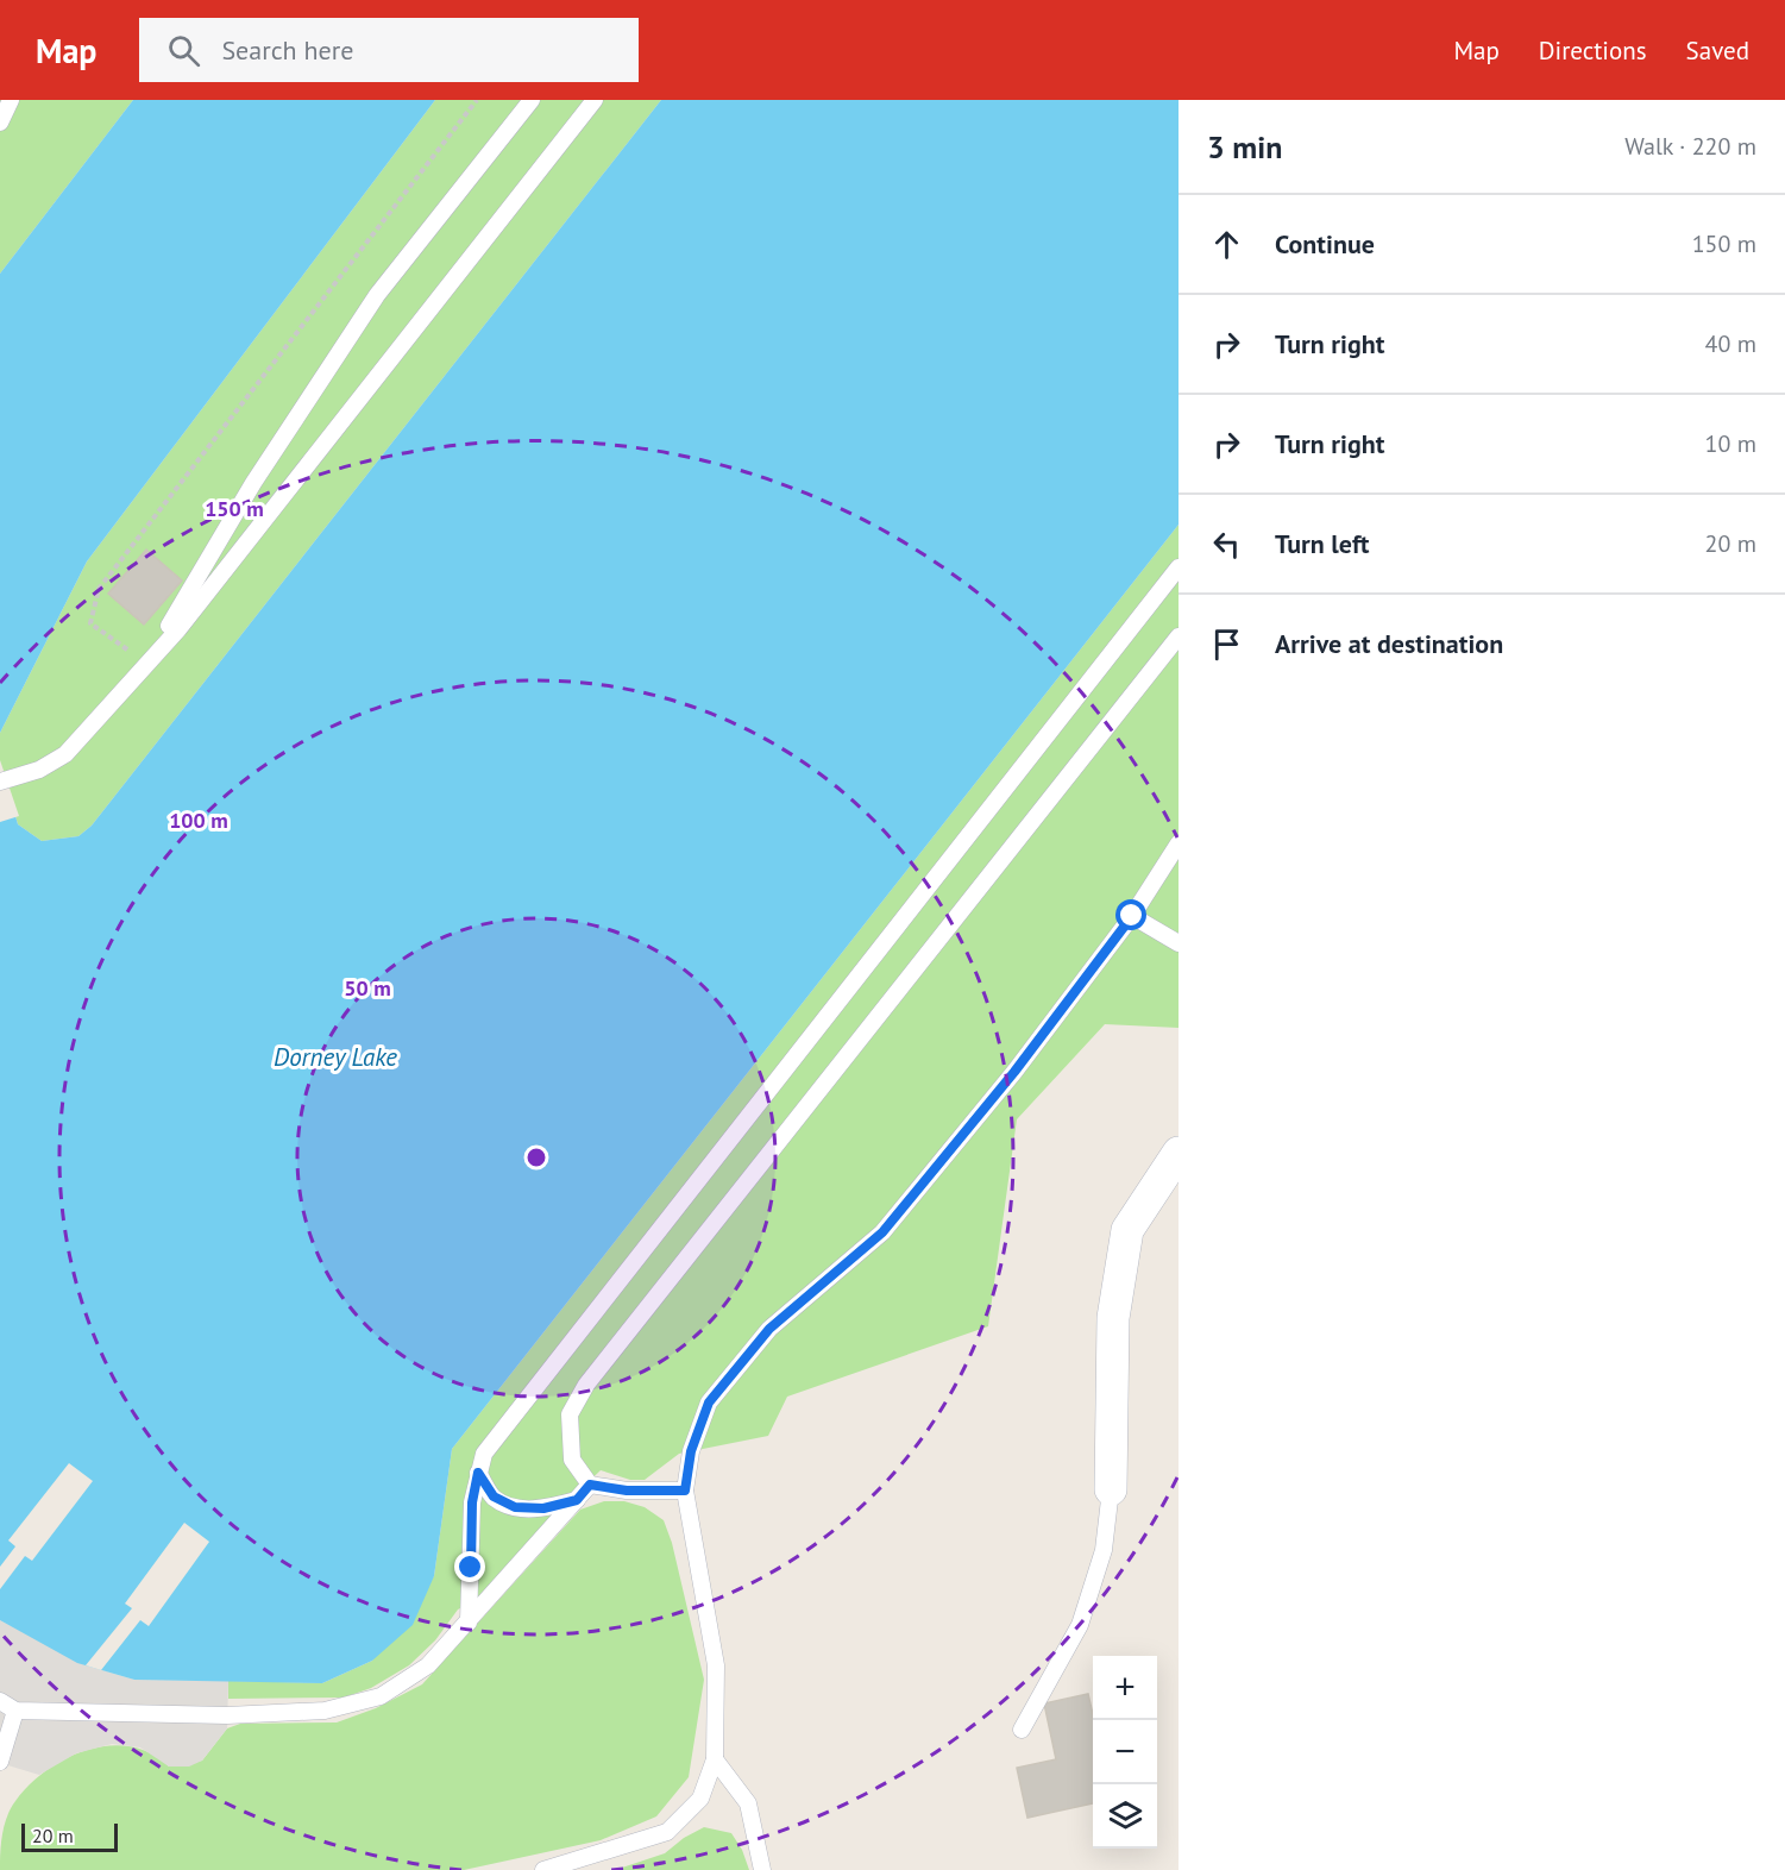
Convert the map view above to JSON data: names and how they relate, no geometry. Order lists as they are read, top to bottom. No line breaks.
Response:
{"water":["Dorney Lake"],"scale_bar":"20 m","page":{"header":"Map","search":"Search here","nav":["Map","Directions","Saved"],"heading":["3 min","Walk · 220 m"],"list":[["Continue","150 m"],["Turn right","40 m"],["Turn right","10 m"],["Turn left","20 m"],"Arrive at destination"],"map_buttons":["+","−"],"scale":"20 m"},"rings":["150 m","100 m","50 m"]}
